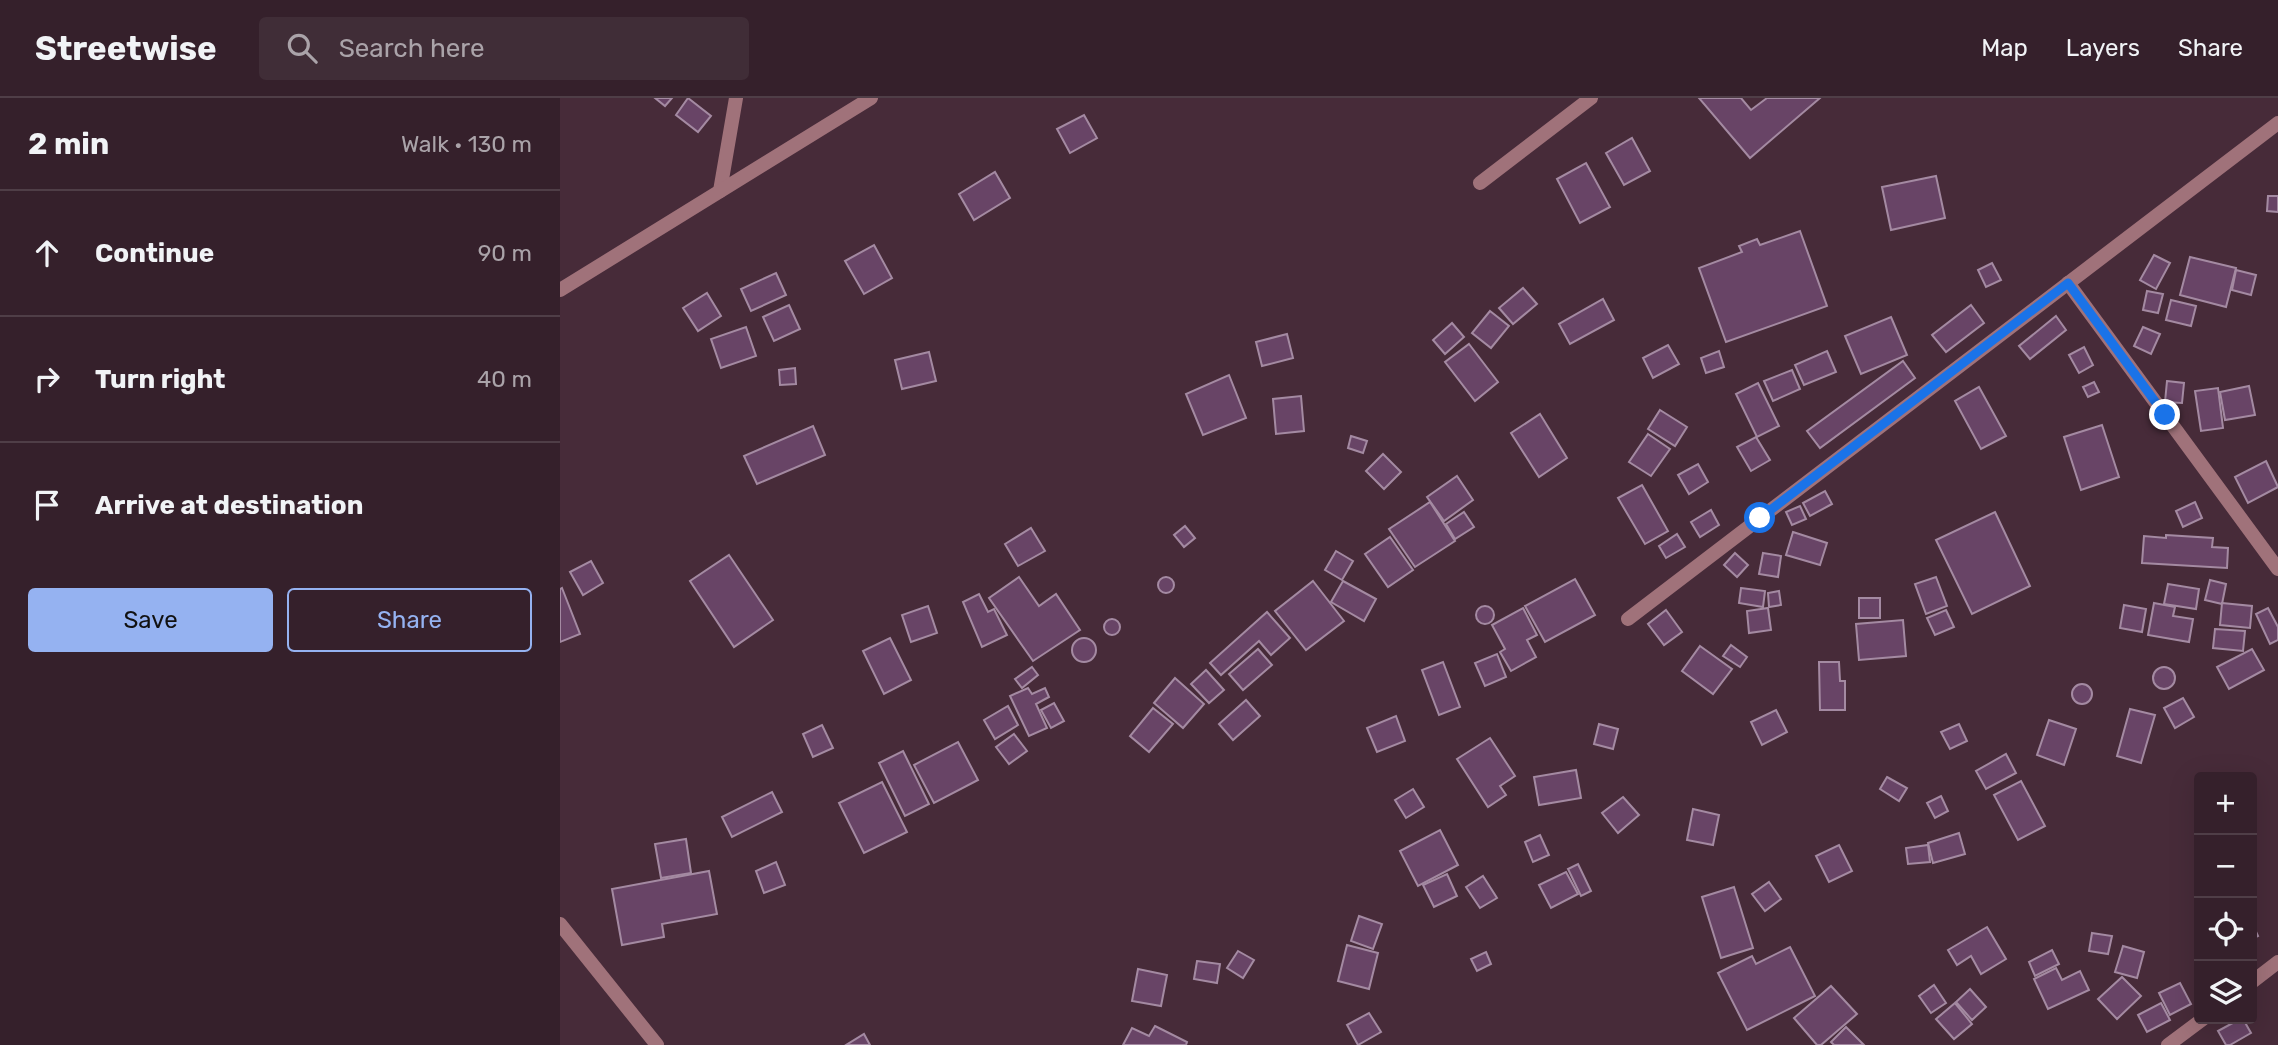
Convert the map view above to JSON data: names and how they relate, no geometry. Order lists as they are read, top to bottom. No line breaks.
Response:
{"page":{"header":"Streetwise","search":"Search here","nav":["Map","Layers","Share"],"heading":["2 min","Walk · 130 m"],"list":[["Continue","90 m"],["Turn right","40 m"],"Arrive at destination"],"buttons":["Save","Share"],"map_buttons":["+","−"]}}
